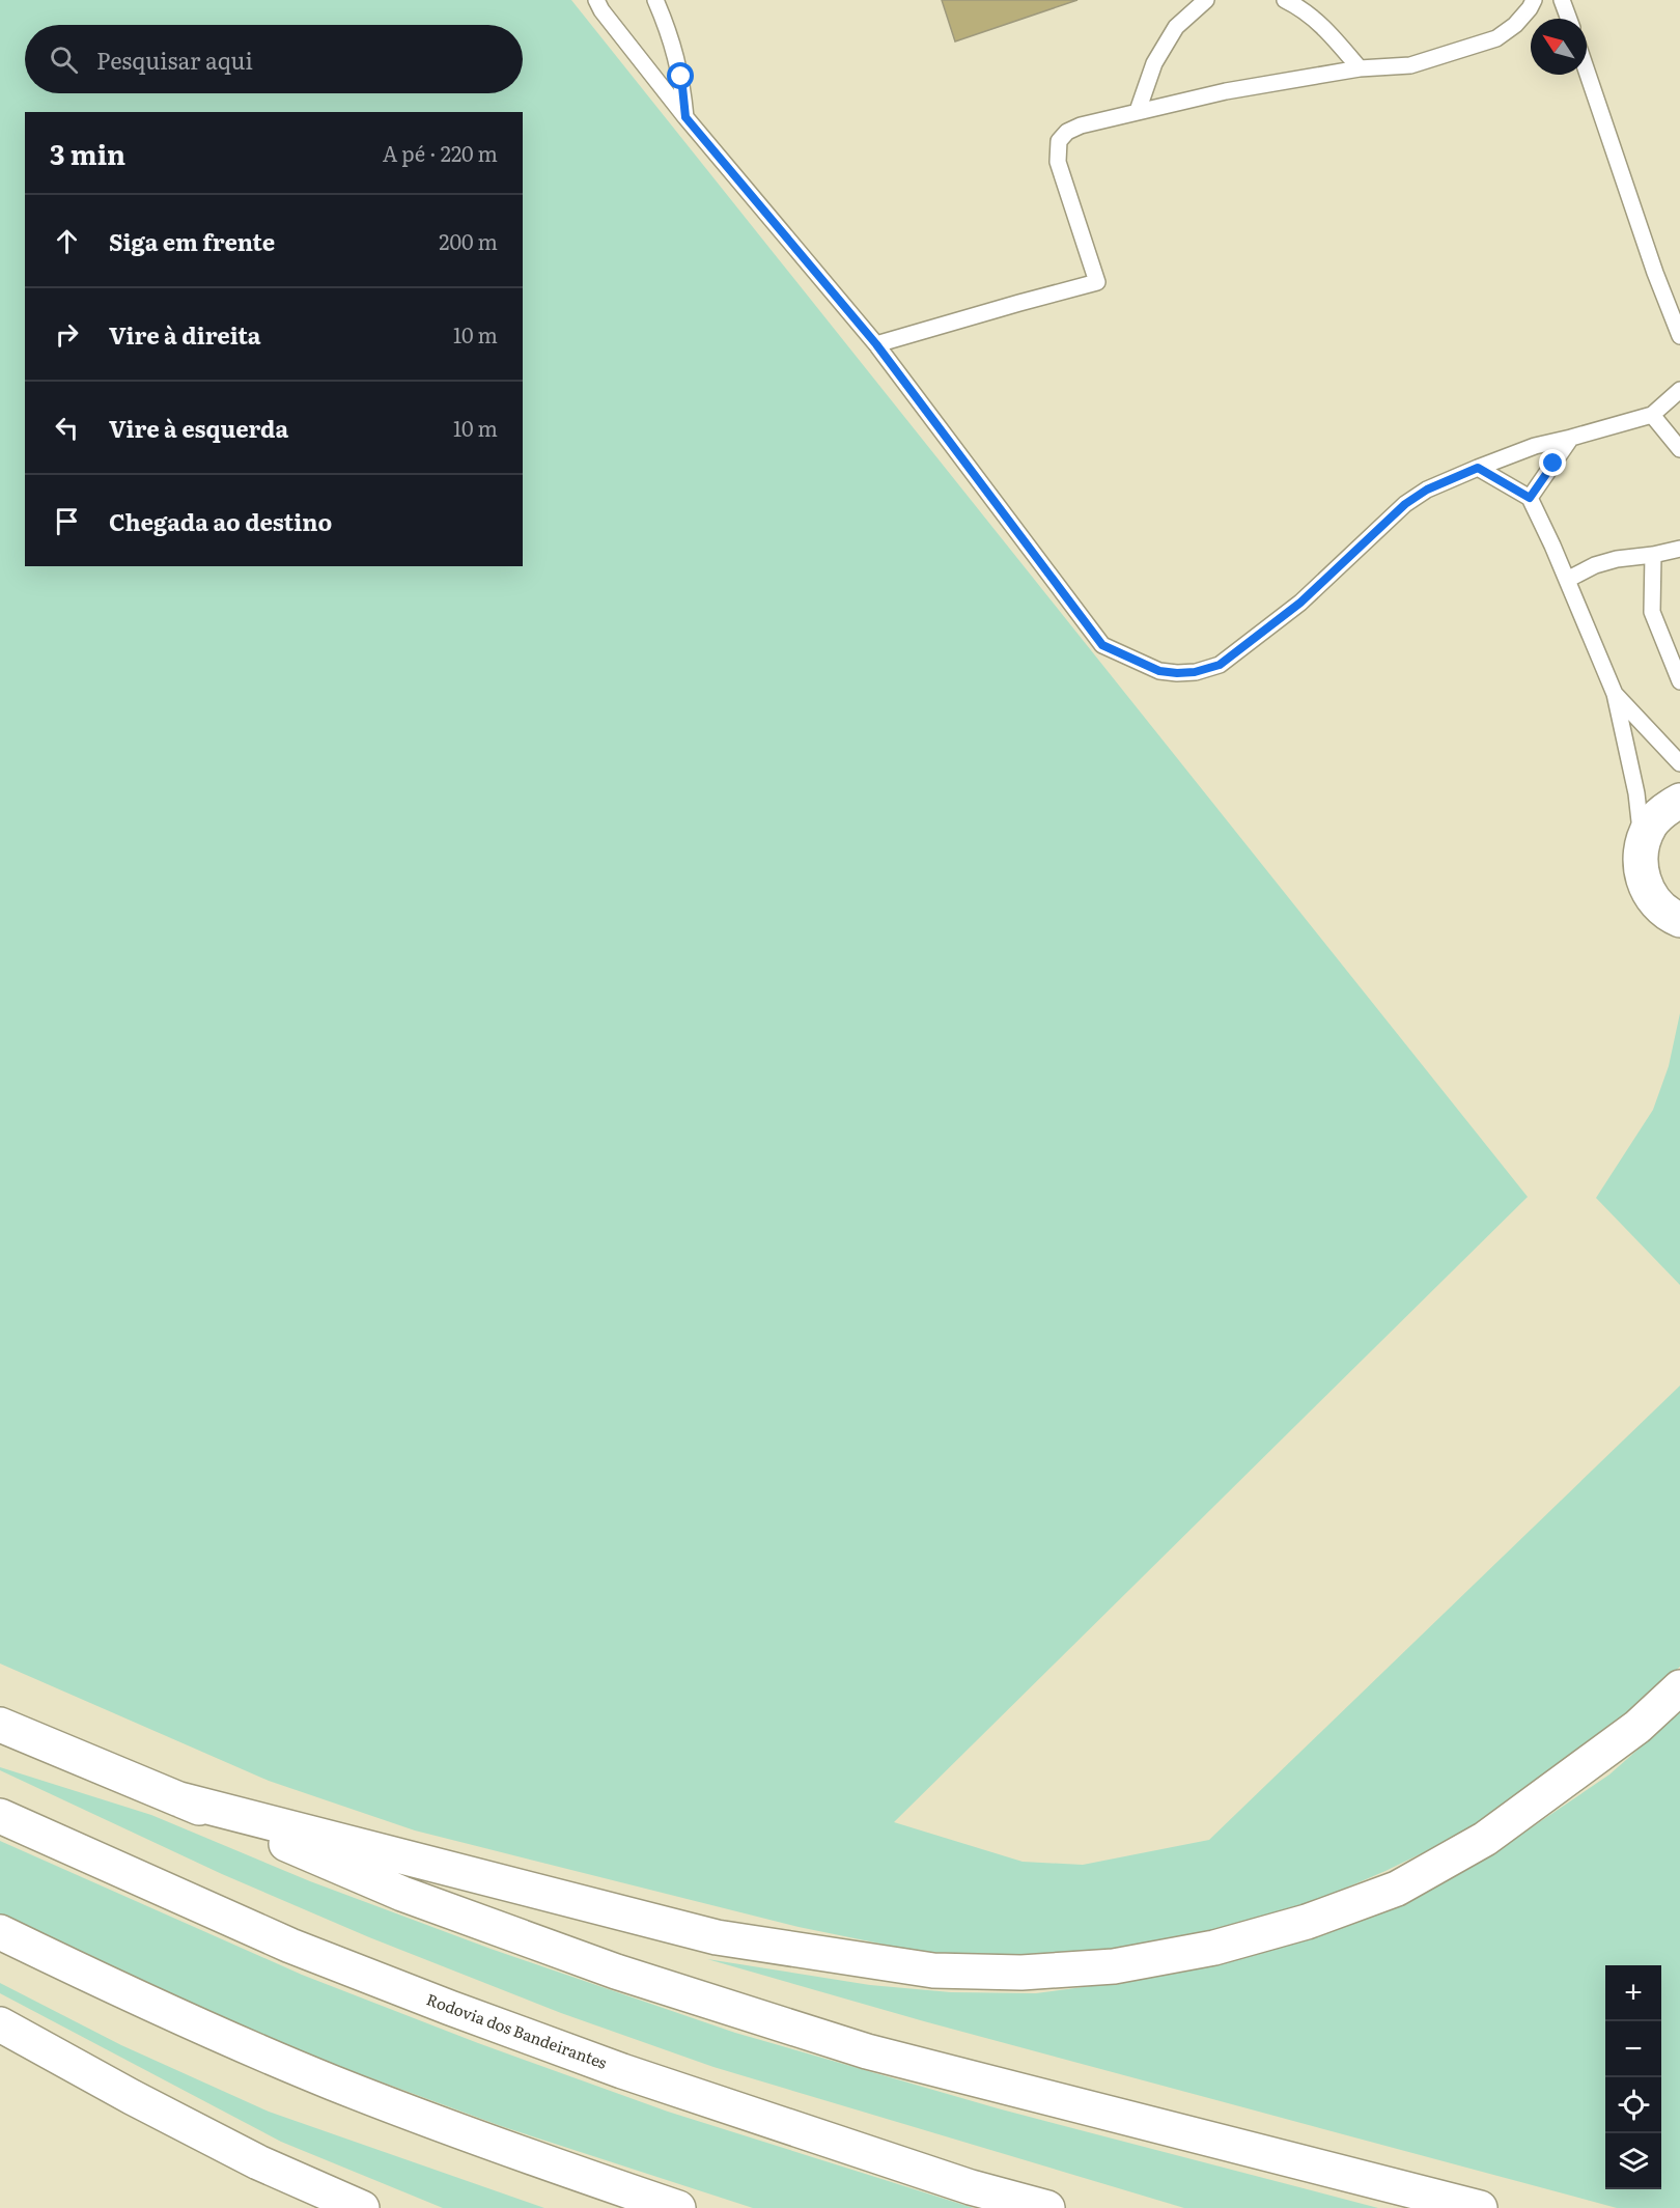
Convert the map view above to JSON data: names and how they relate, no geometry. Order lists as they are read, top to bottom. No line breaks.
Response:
{"streets":{"main road":["Rodovia dos Bandeirantes"]},"north":"top left","page":{"search":"Pesquisar aqui","heading":["3 min","A pé · 220 m"],"list":[["Siga em frente","200 m"],["Vire à direita","10 m"],["Vire à esquerda","10 m"],"Chegada ao destino"],"map_buttons":["+","−"]}}
